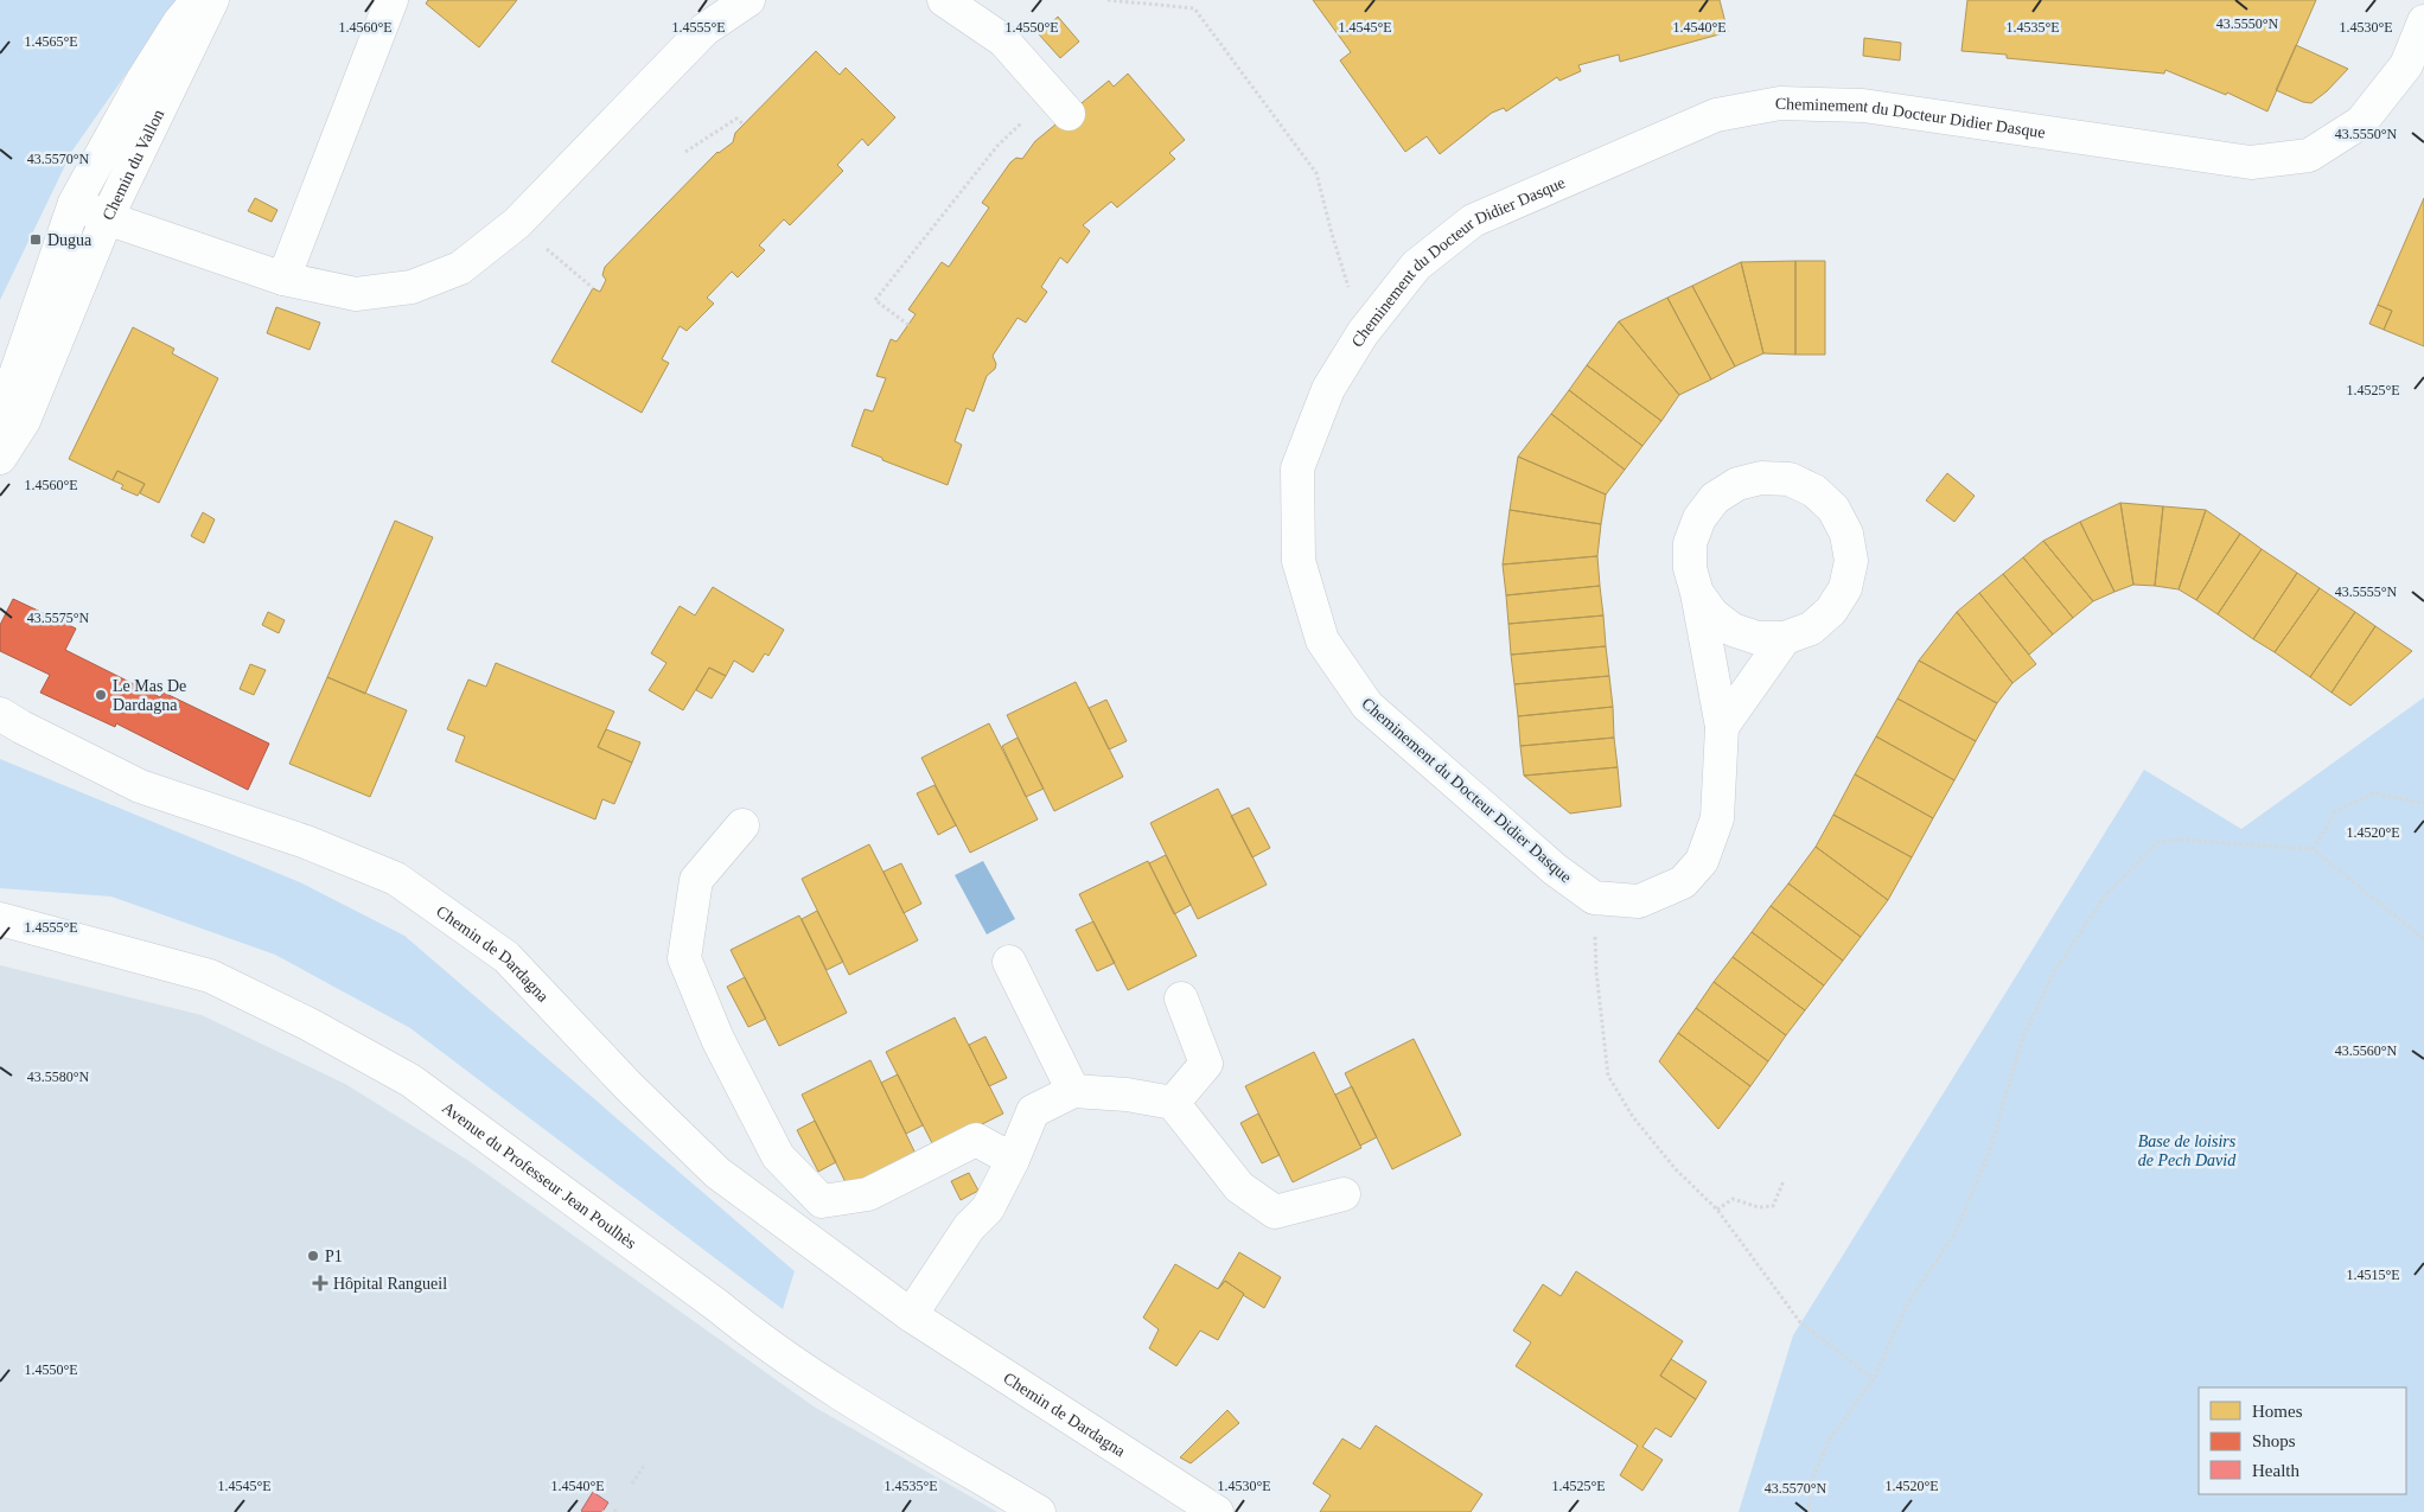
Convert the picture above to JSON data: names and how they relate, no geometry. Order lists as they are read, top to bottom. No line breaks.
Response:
{"streets":{"street":["Cheminement du Docteur Didier Dasque","Chemin du Vallon","Chemin de Dardagna","Avenue du Professeur Jean Poulhès"]},"parks":["Base de loisirs de Pech David"],"places":{"transit":["Dugua"],"other":["Le Mas De Dardagna","P1"],"health":["Hôpital Rangueil"]},"legend":["Homes","Shops","Health"],"coordinates":["43.5550°N","1.4560°E","1.4555°E","1.4550°E","1.4545°E","1.4540°E","1.4535°E","1.4530°E","1.4565°E","43.5570°N","1.4525°E","43.5555°N","43.5575°N","1.4520°E","43.5560°N","43.5580°N","1.4515°E"]}
